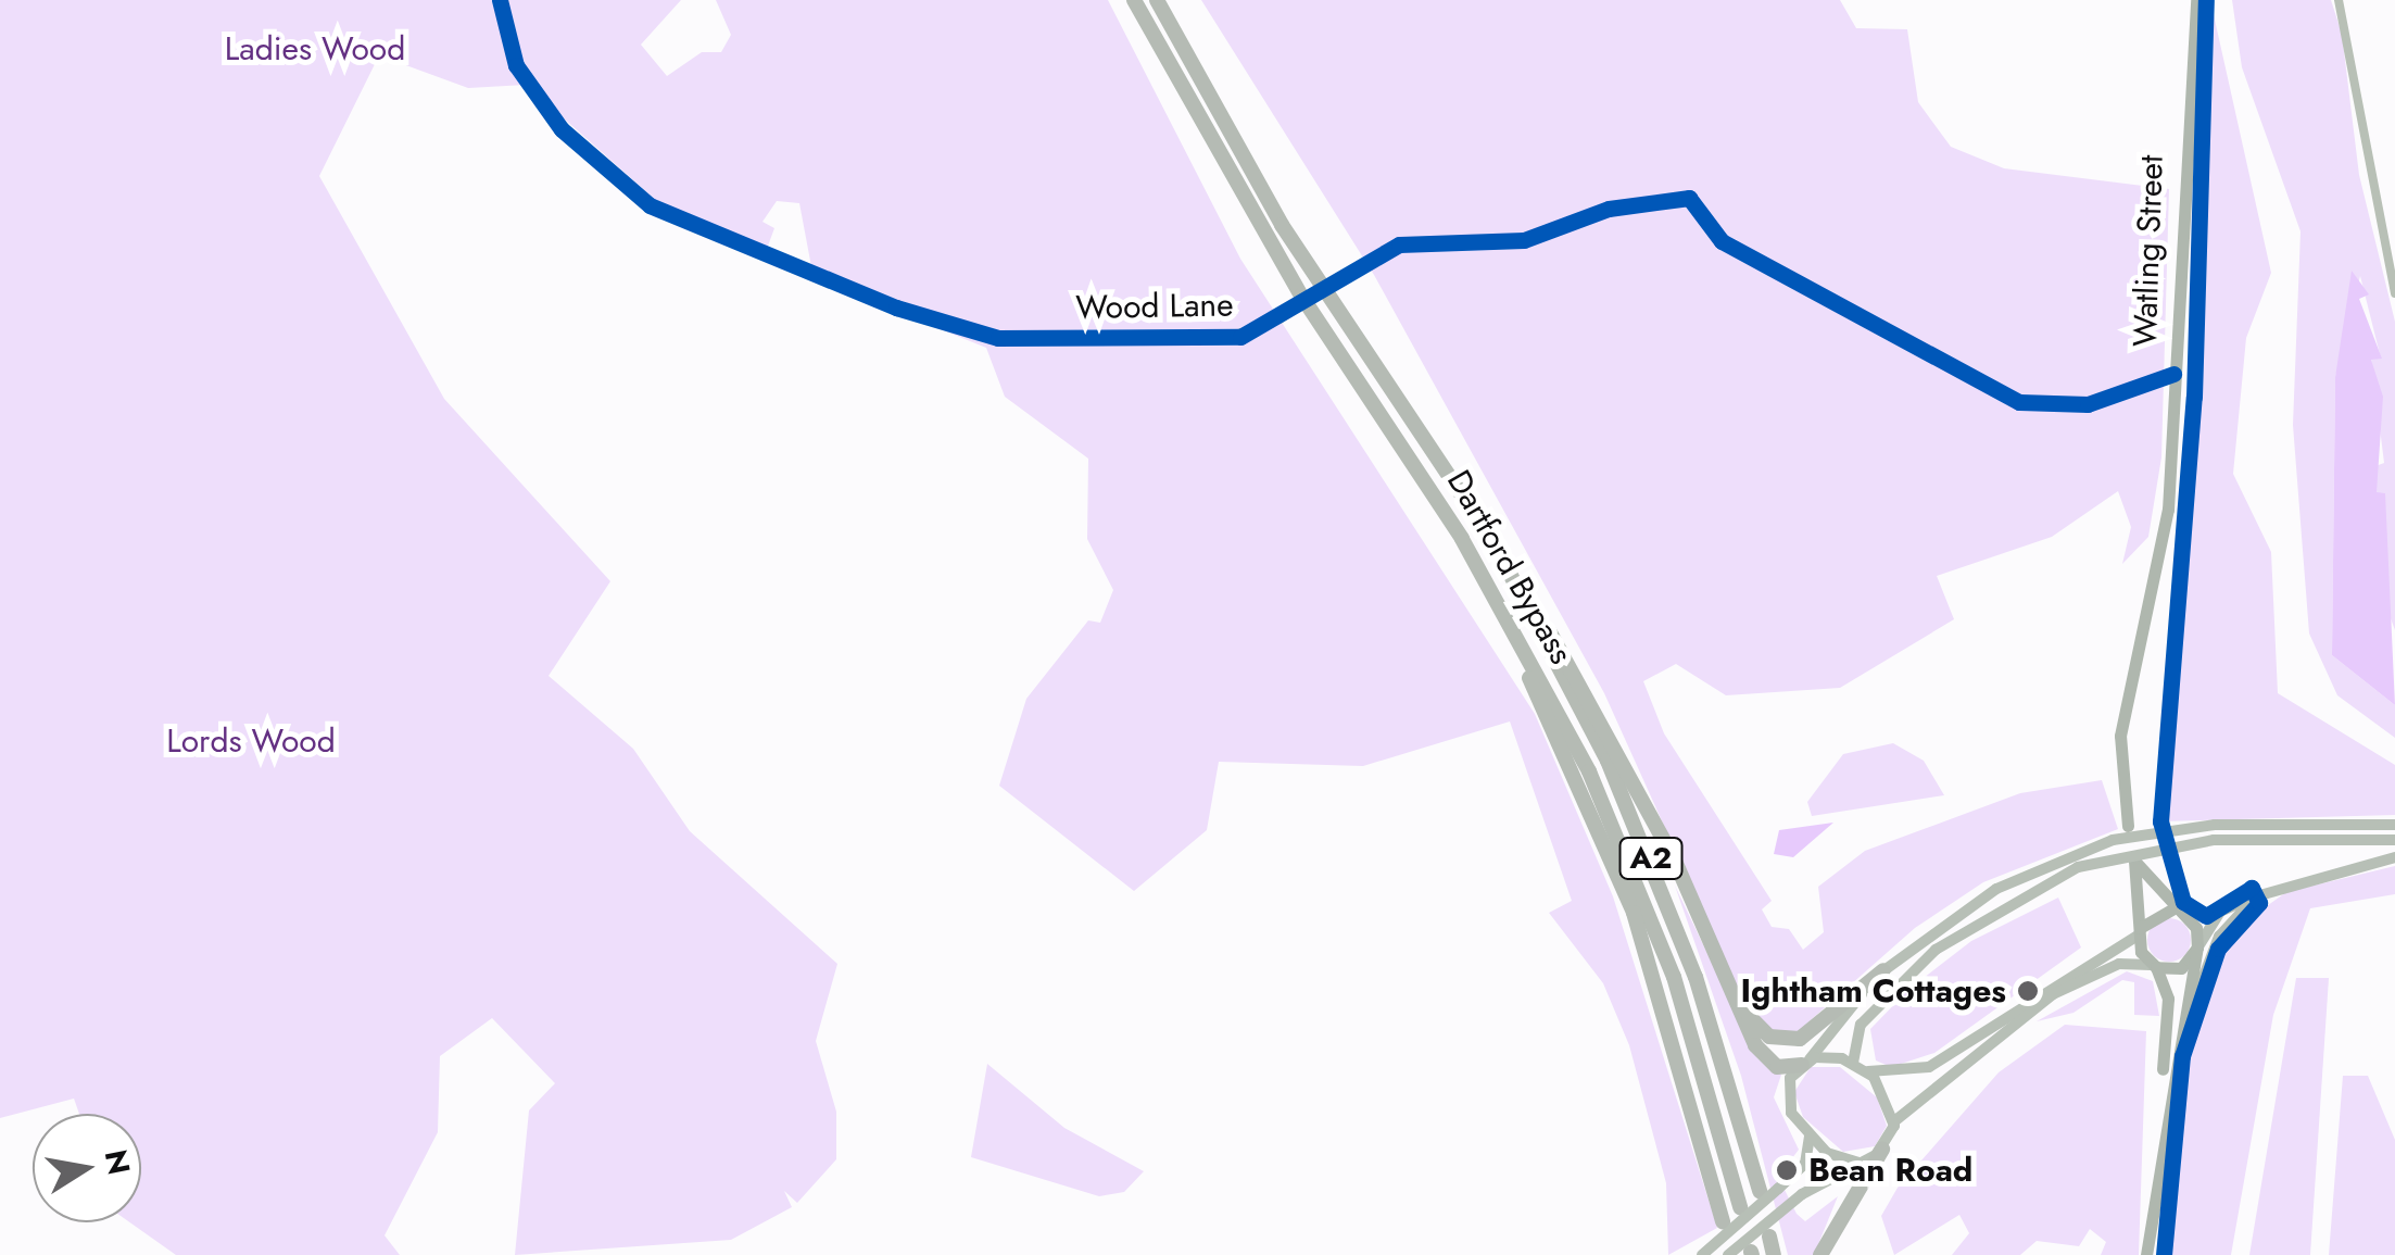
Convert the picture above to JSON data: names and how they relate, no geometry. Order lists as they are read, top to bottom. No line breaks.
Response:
{"streets":{"highway":["Dartford Bypass","A2"],"main road":["Watling Street"],"street":["Wood Lane"]},"crossings":[["Watling Street","Wood Lane"],["Dartford Bypass","A2"]],"parks":["Ladies Wood","Lords Wood"],"places":["Ightham Cottages","Bean Road"],"north":"right"}
